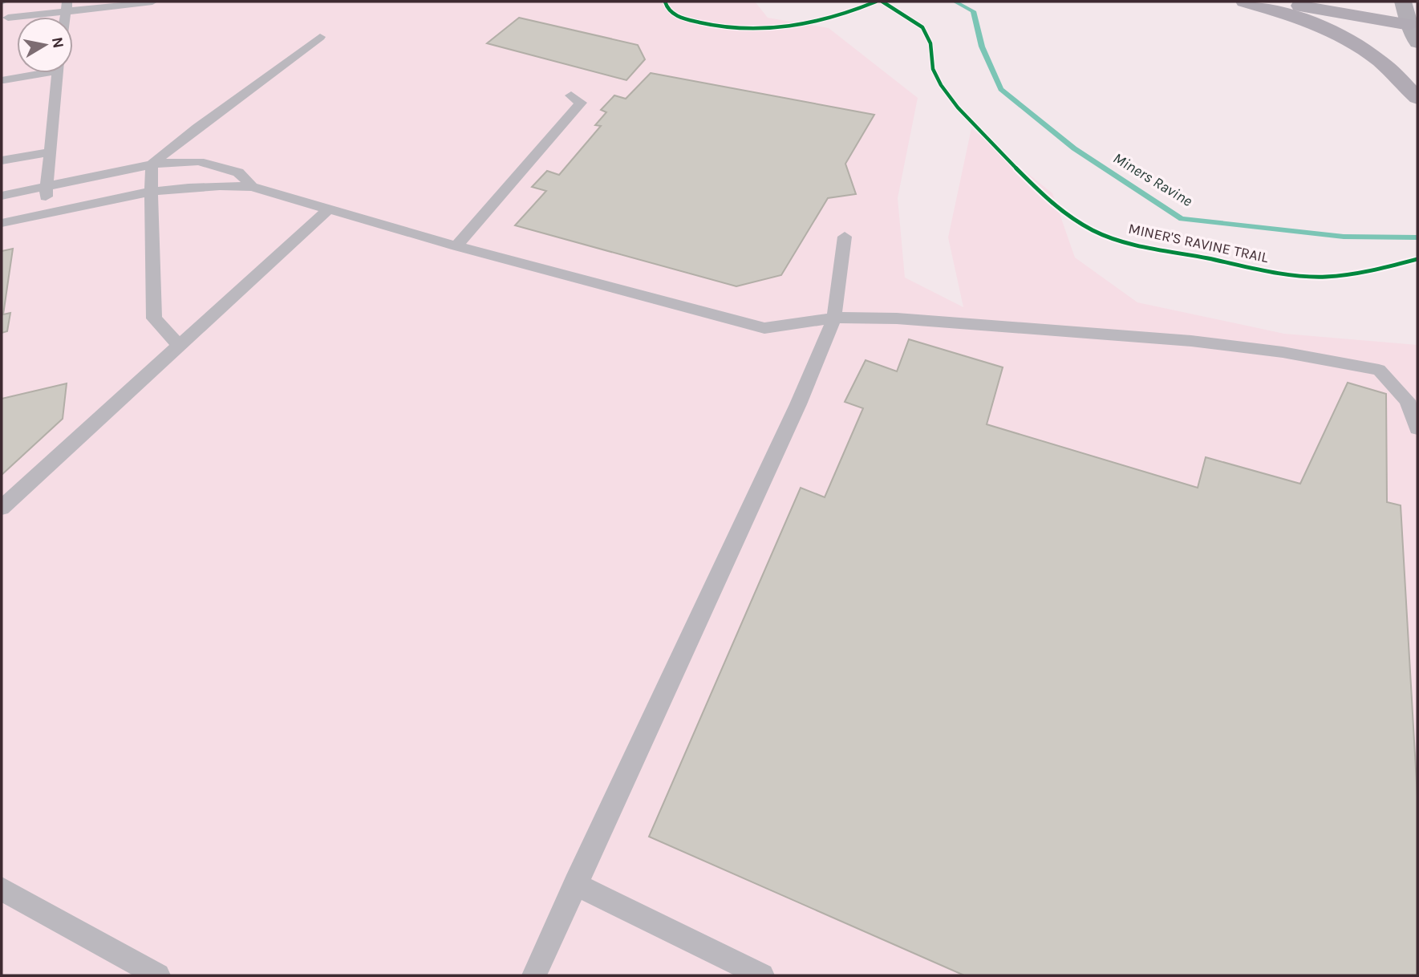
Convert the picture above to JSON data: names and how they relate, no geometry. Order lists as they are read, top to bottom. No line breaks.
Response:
{"streets":{"cycle path":["MINER'S RAVINE TRAIL"]},"water":["Miners Ravine"],"north":"right"}
